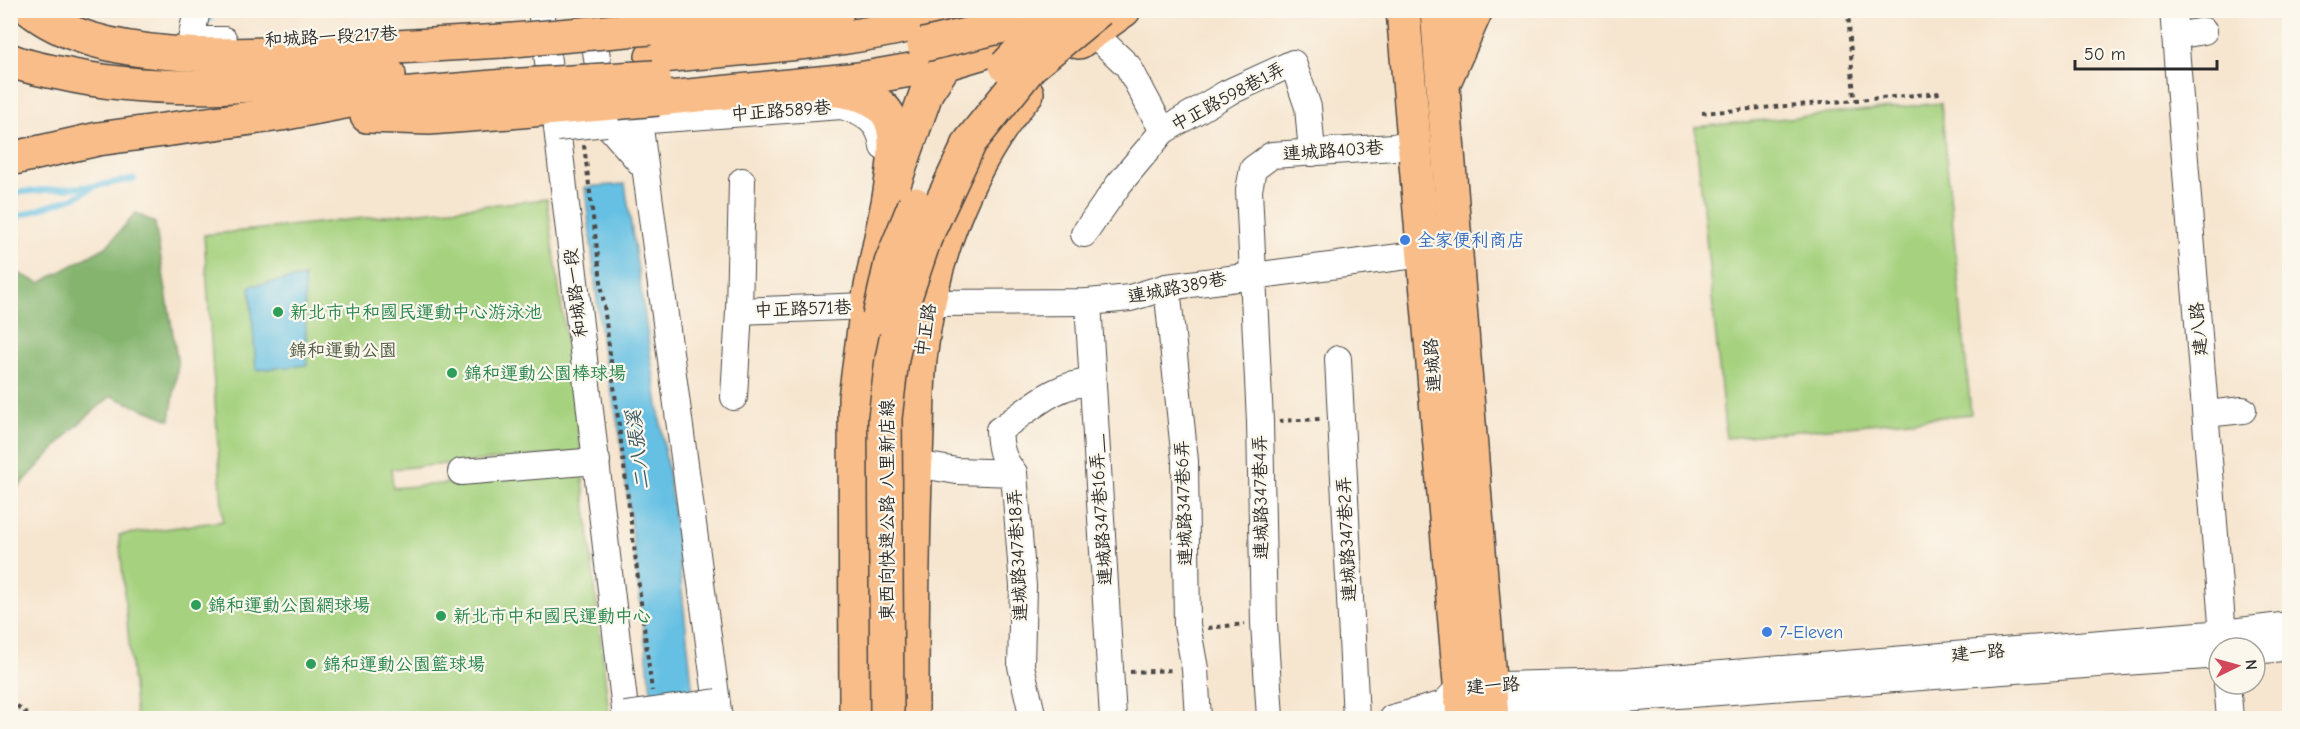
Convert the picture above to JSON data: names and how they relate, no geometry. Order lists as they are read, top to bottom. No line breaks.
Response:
{"streets":{"main road":["中正路","連城路","東西向快速公路 八里新店線"],"street":["和城路一段217巷","中正路598巷1弄","中正路589巷","連城路403巷","連城路389巷","和城路一段","中正路571巷","建八路","連城路347巷4弄","連城路347巷6弄","連城路347巷16弄＿","連城路347巷2弄","連城路347巷18弄","建一路"]},"crossings":[["和城路一段217巷","和城路一段"],["中正路598巷1弄","連城路403巷"],["中正路589巷","和城路一段"],["連城路403巷","連城路389巷"],["連城路403巷","連城路"],["連城路403巷","連城路347巷4弄"],["連城路389巷","中正路"],["連城路389巷","連城路"],["連城路389巷","連城路347巷4弄"],["連城路389巷","連城路347巷6弄"],["連城路389巷","連城路347巷16弄＿"],["中正路","東西向快速公路 八里新店線"],["連城路","建一路"],["連城路347巷16弄＿","連城路347巷18弄"]],"water":["二八張溪"],"parks":["錦和運動公園"],"places":["全家便利商店","新北市中和國民運動中心游泳池","錦和運動公園棒球場","錦和運動公園網球場","新北市中和國民運動中心","7-Eleven","錦和運動公園籃球場"],"scale_bar":"50 m","north":"right"}
